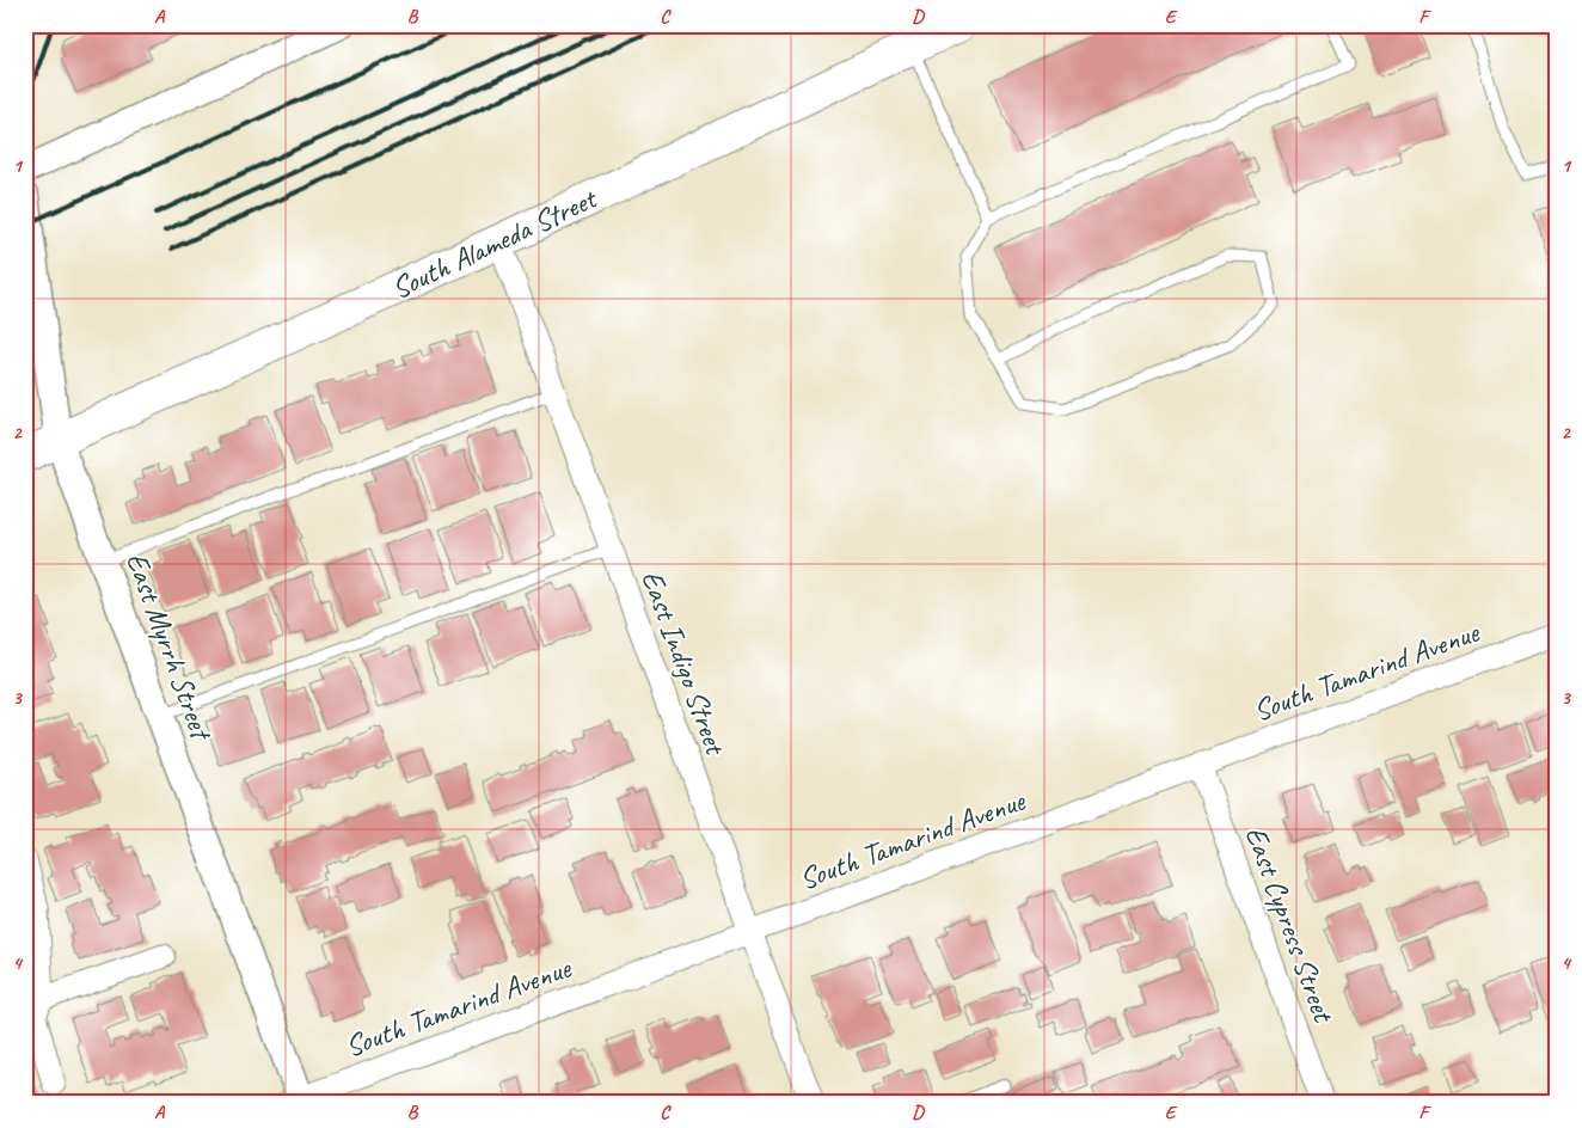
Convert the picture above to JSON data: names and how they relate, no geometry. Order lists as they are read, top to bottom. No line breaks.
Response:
{"streets":{"main road":["South Alameda Street"],"street":["East Myrrh Street","East Indigo Street","South Tamarind Avenue","East Cypress Street"]},"crossings":[["South Alameda Street","East Myrrh Street"],["South Alameda Street","East Indigo Street"],["East Myrrh Street","South Tamarind Avenue"],["East Indigo Street","South Tamarind Avenue"],["South Tamarind Avenue","East Cypress Street"]],"grid":{"columns":["A","B","C","D","E","F"],"rows":["1","2","3","4"]}}
